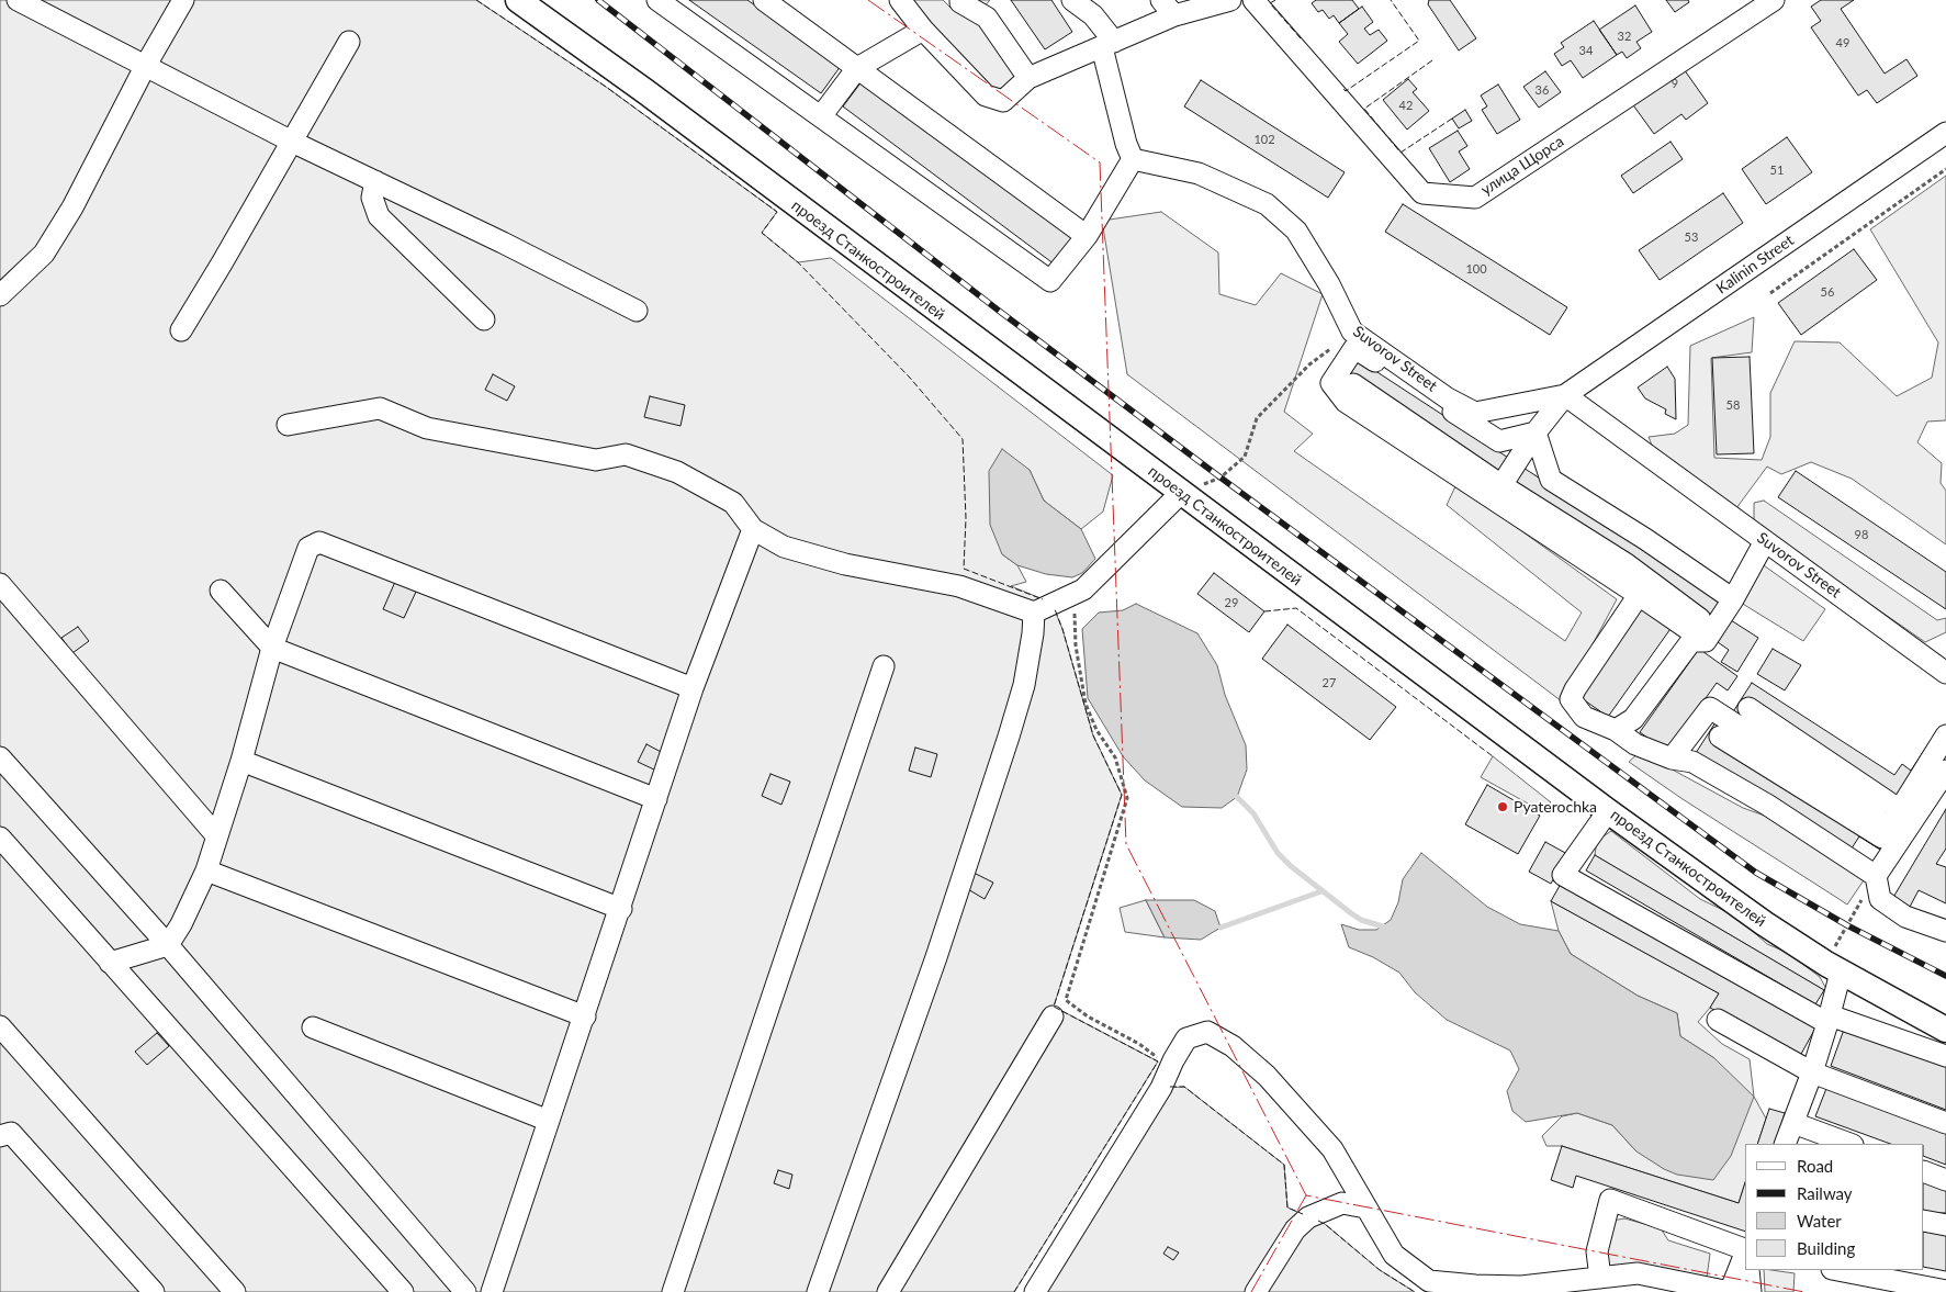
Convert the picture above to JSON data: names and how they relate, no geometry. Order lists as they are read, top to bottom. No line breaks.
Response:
{"streets":{"main road":["проезд Станкостроителей"],"street":["улица Щорса","Kalinin Street","Suvorov Street"]},"crossings":[["Kalinin Street","Suvorov Street"]],"places":["Pyaterochka"],"house_numbers":["32","49","34","9","36","42","102","51","53","100","56","58","98","29","27"],"legend":["Road","Railway","Water","Building"]}
